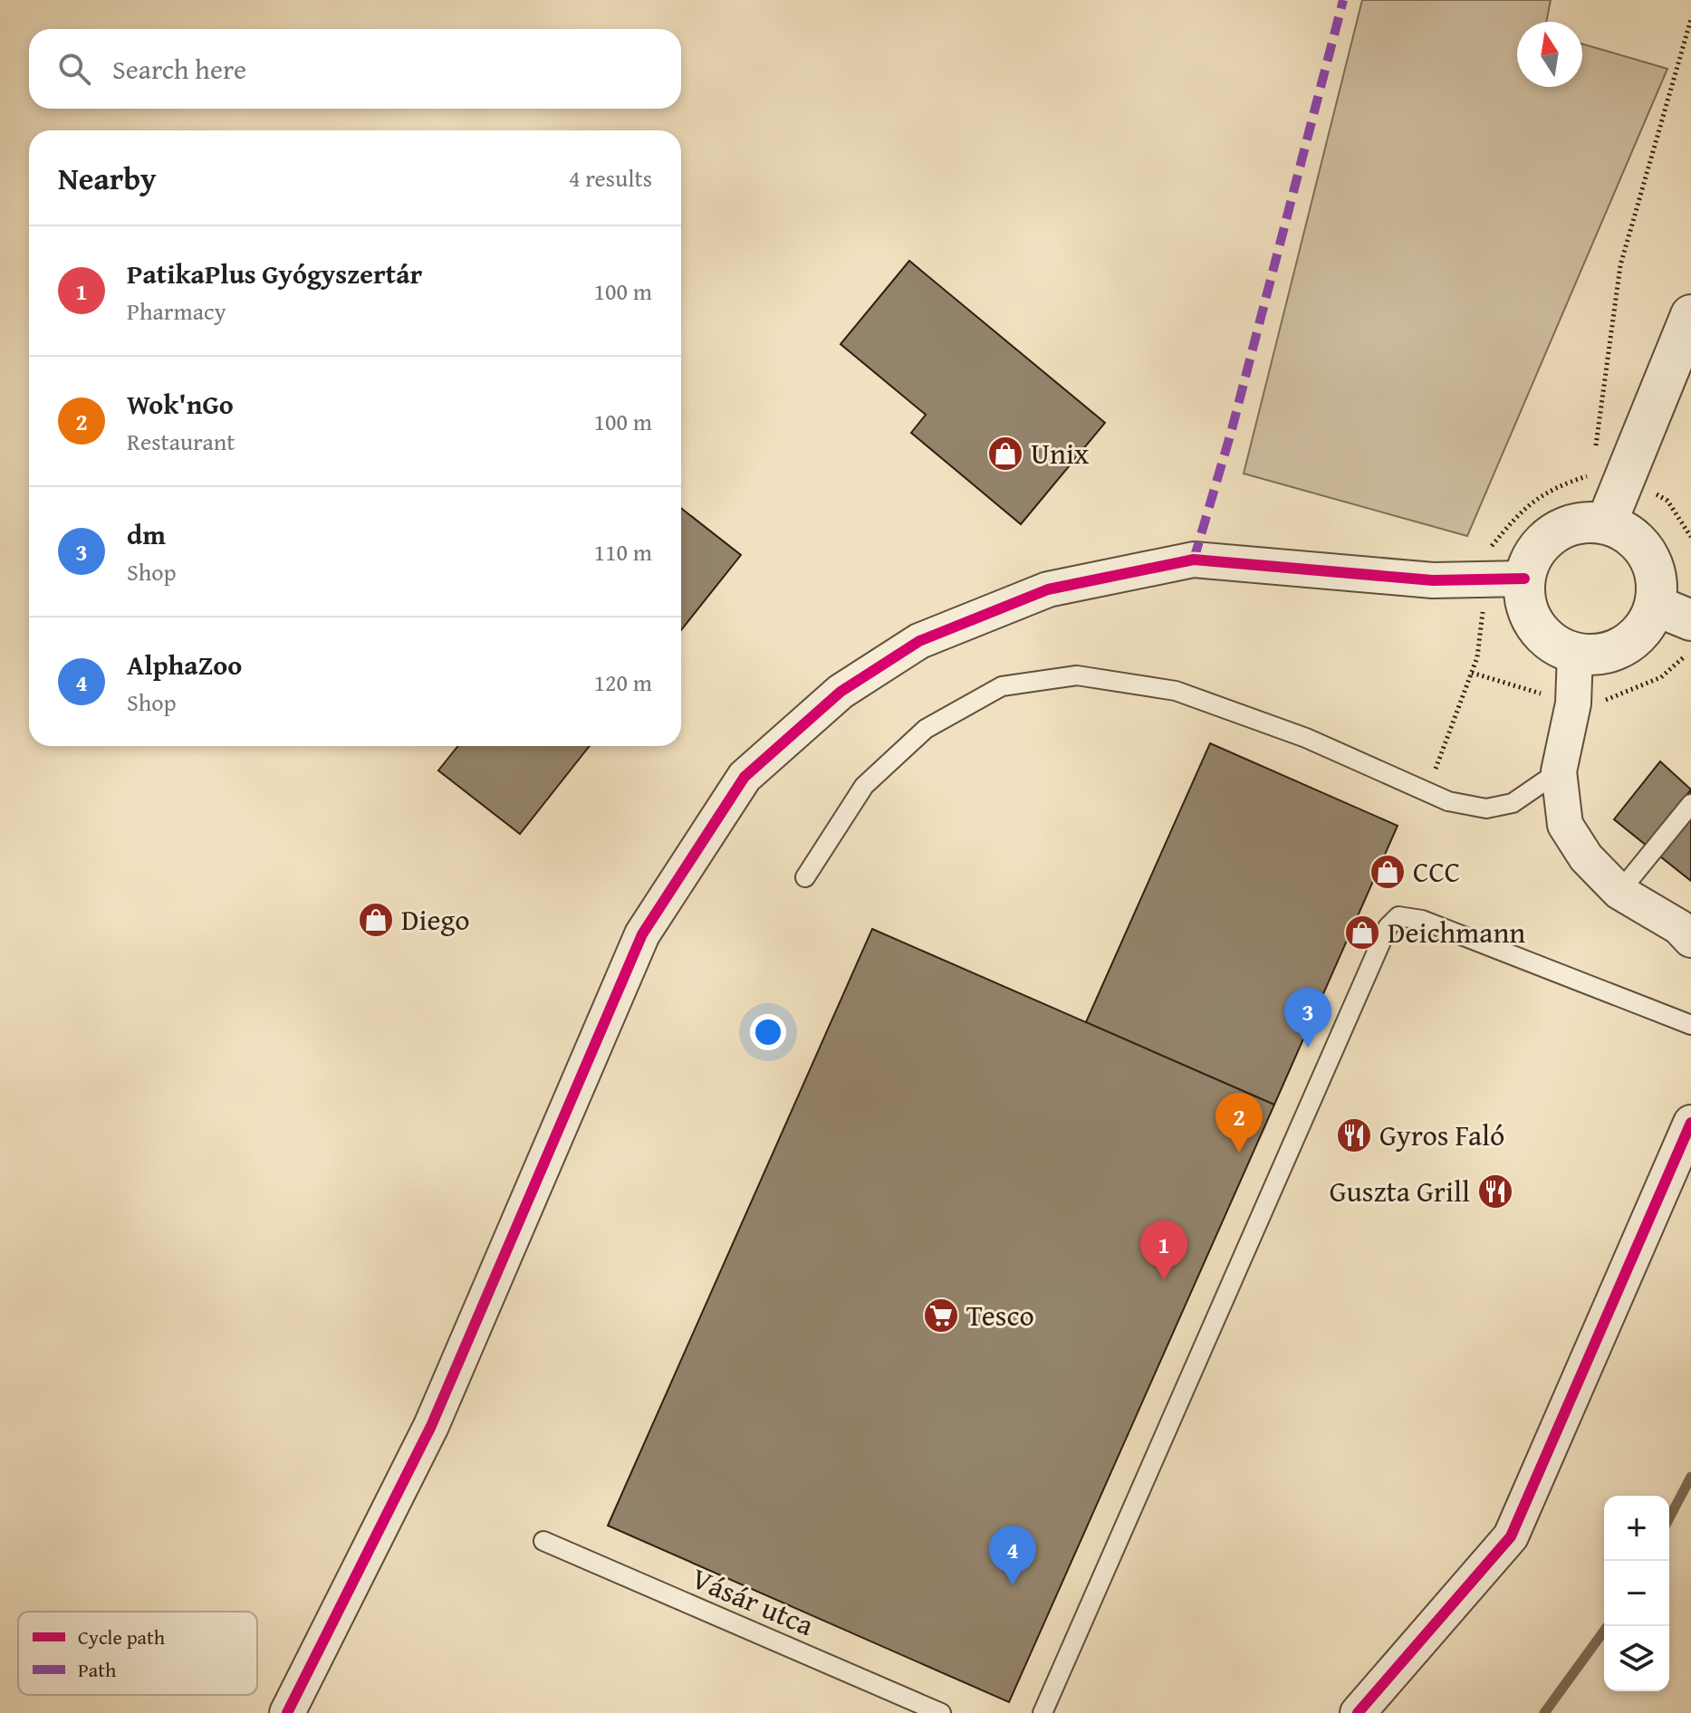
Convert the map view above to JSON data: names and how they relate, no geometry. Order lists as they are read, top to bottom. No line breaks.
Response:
{"streets":{"lane":["Vásár utca"]},"places":{"shop":["Unix","CCC","Diego","Deichmann"],"restaurant":["Gyros Faló","Guszta Grill"],"supermarket":["Tesco"]},"legend":["Cycle path","Path"],"north":"top","page":{"search":"Search here","heading":["Nearby","4 results"],"list":[{"mark":"1","name":"PatikaPlus Gyógyszertár","note":"Pharmacy","value":"100 m"},{"mark":"2","name":"Wok'nGo","note":"Restaurant","value":"100 m"},{"mark":"3","name":"dm","note":"Shop","value":"110 m"},{"mark":"4","name":"AlphaZoo","note":"Shop","value":"120 m"}],"pins":["3","2","1","4"],"map_buttons":["+","−"]}}
